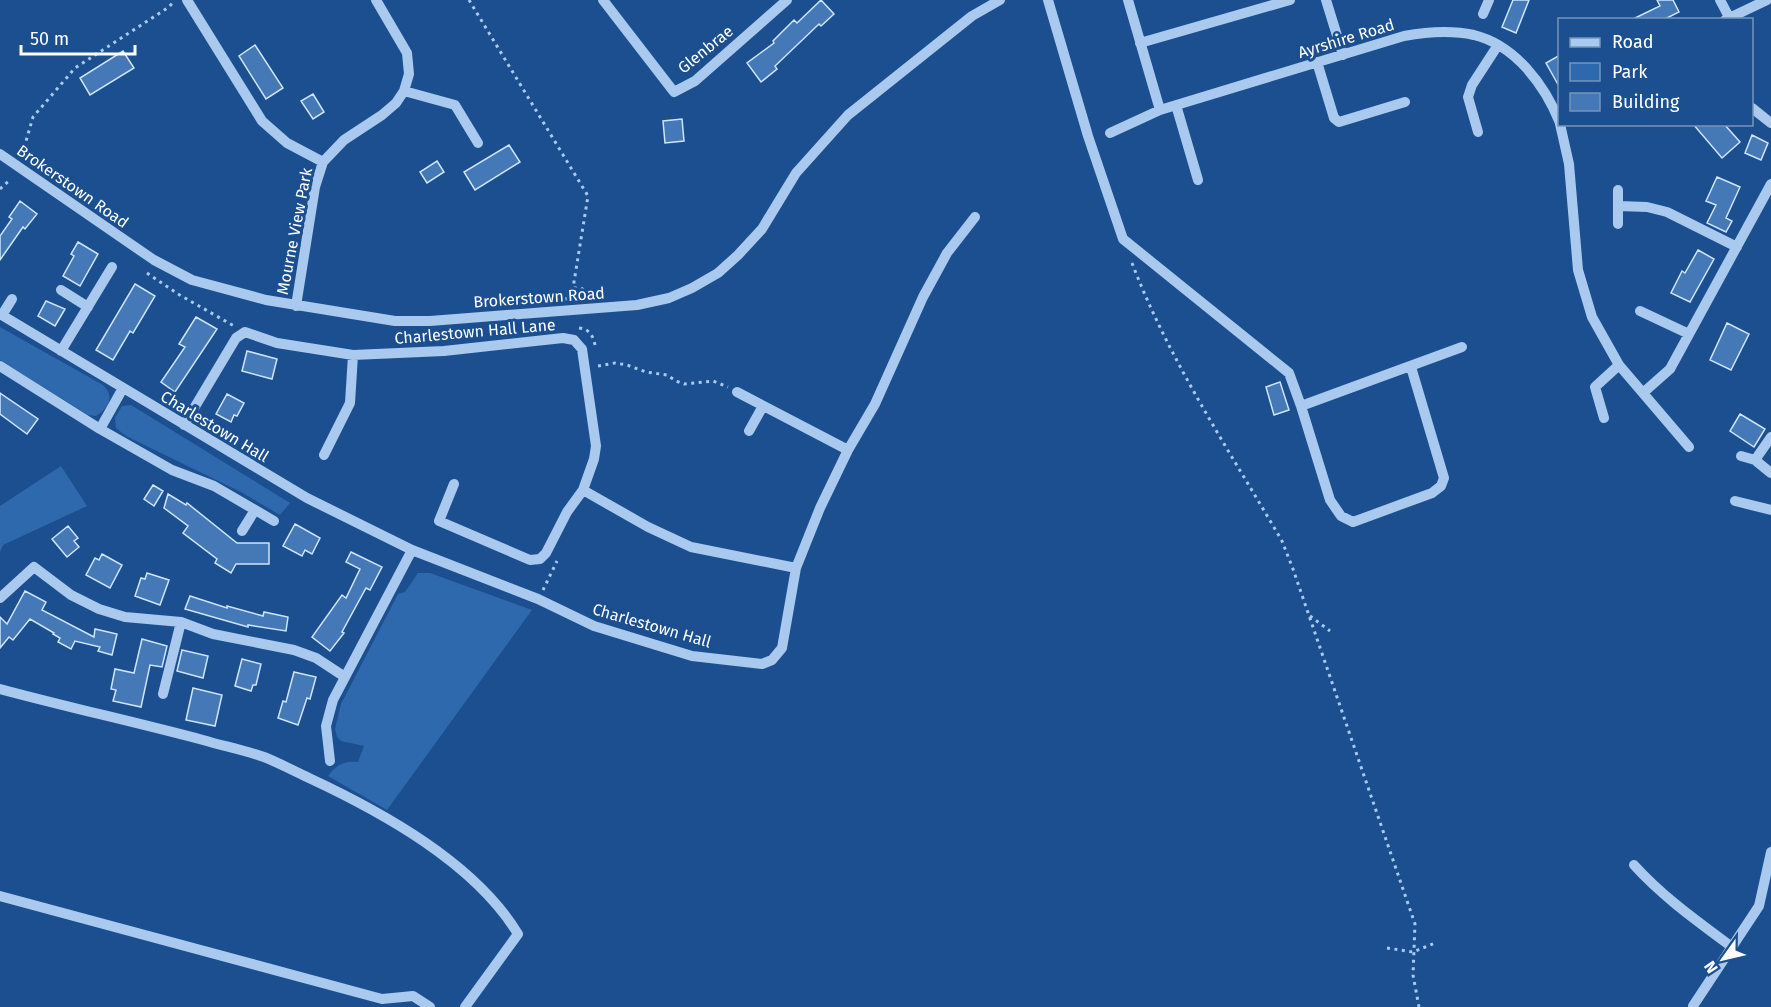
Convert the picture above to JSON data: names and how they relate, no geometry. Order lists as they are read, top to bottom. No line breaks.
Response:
{"streets":{"street":["Ayrshire Road","Glenbrae","Brokerstown Road","Mourne View Park","Charlestown Hall Lane","Charlestown Hall"]},"crossings":[["Brokerstown Road","Mourne View Park"],["Charlestown Hall Lane","Charlestown Hall"]],"legend":["Road","Park","Building"],"scale_bar":"50 m","north":"bottom left"}
